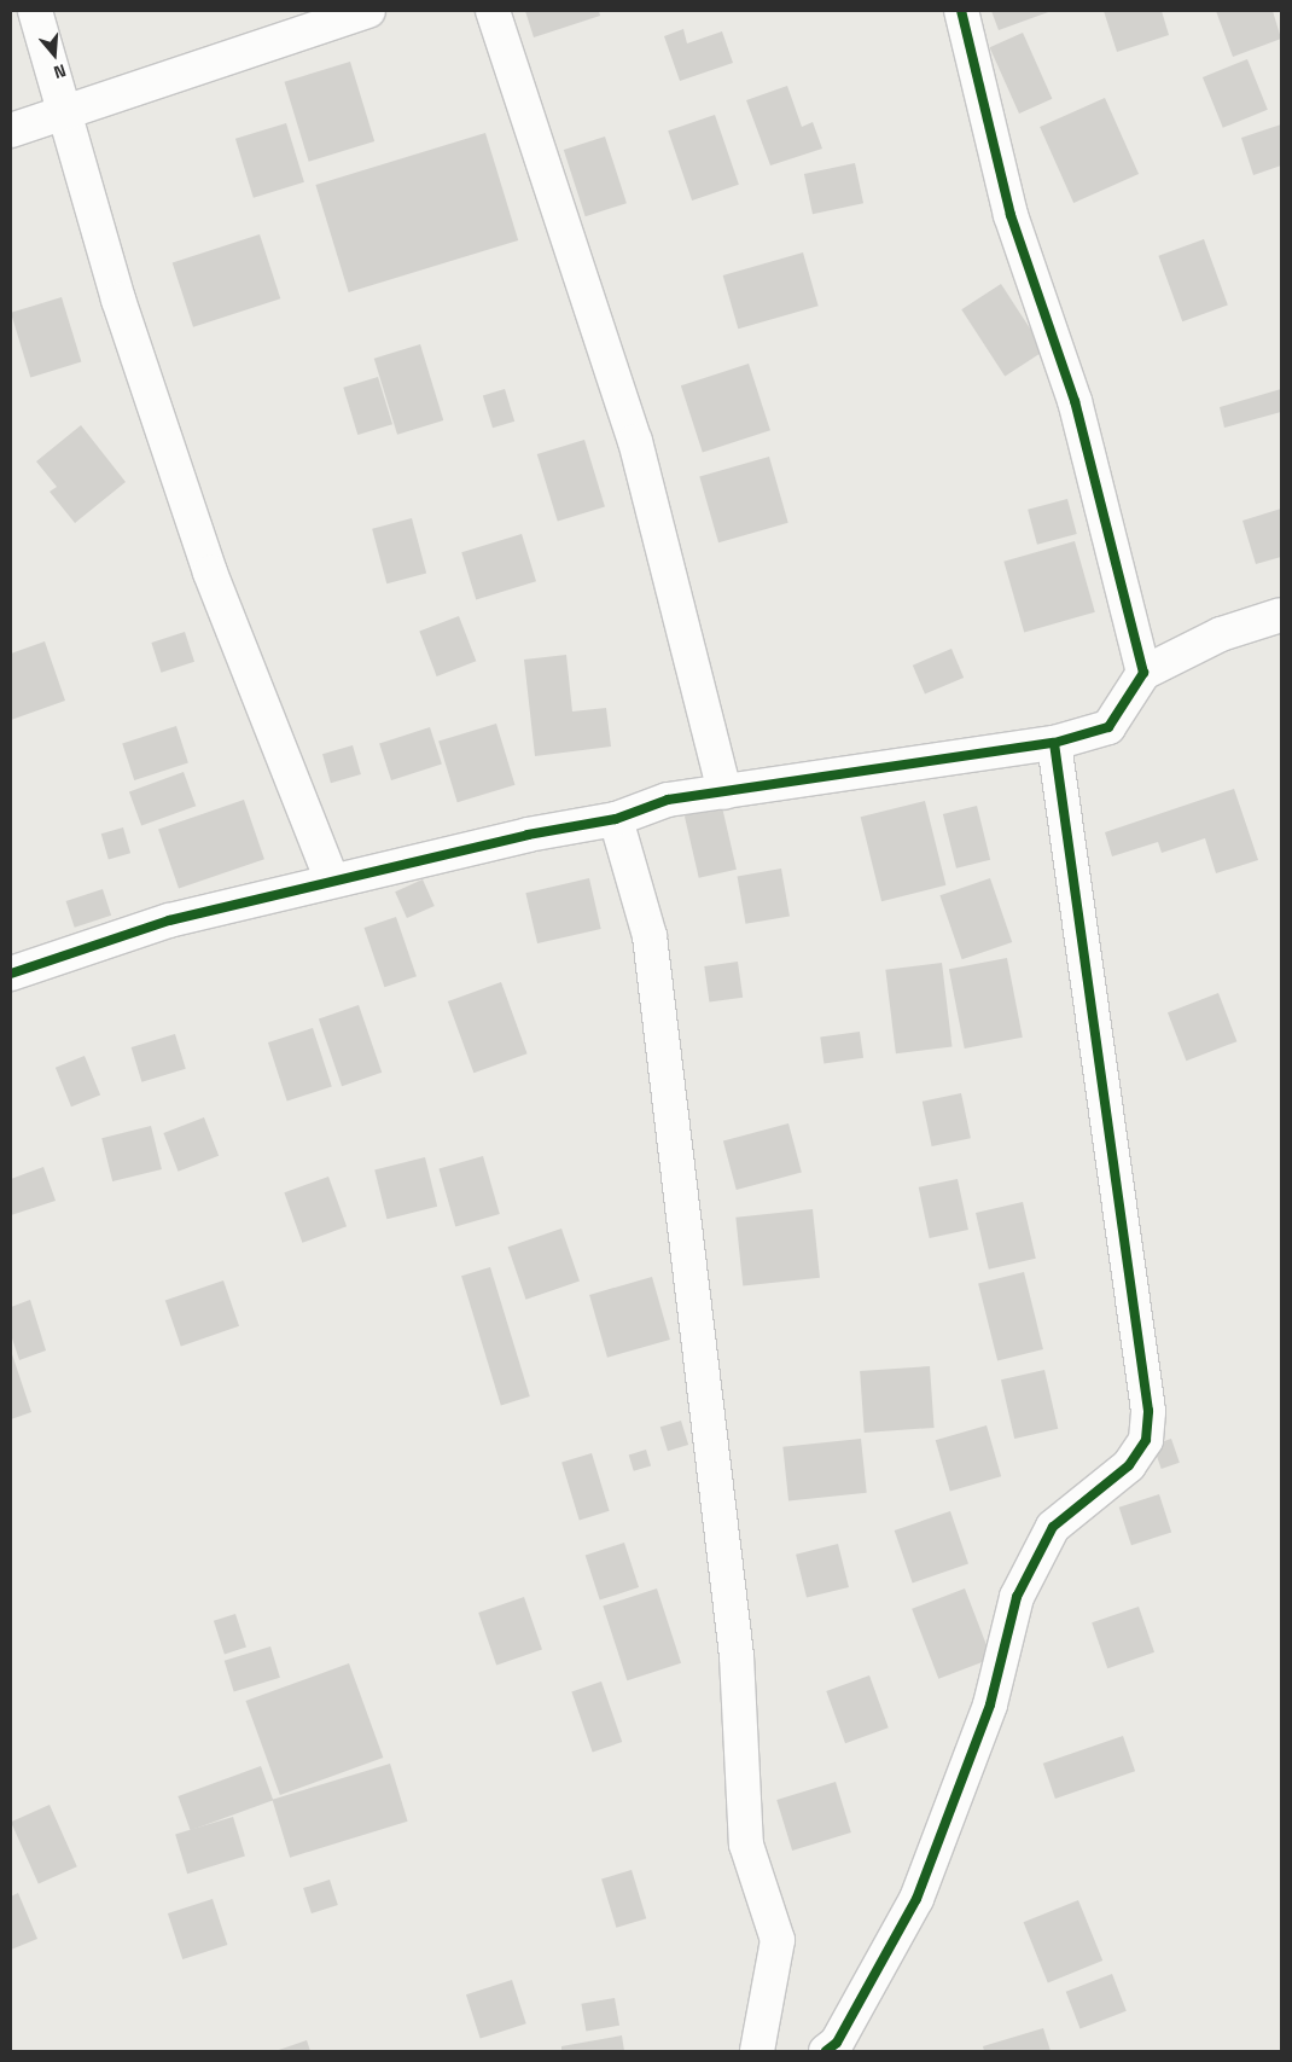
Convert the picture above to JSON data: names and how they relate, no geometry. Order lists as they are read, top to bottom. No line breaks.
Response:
{"north":"bottom"}
